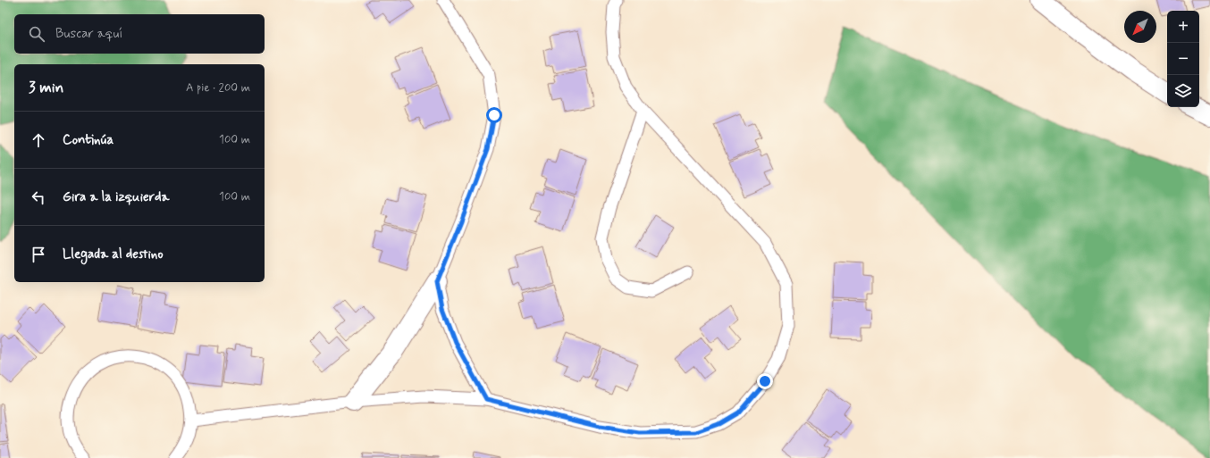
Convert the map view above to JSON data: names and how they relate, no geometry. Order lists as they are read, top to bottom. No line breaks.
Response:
{"north":"bottom left","page":{"map_buttons":["+","−"],"search":"Buscar aquí","heading":["3 min","A pie · 200 m"],"list":[["Continúa","100 m"],["Gira a la izquierda","100 m"],"Llegada al destino"]}}
